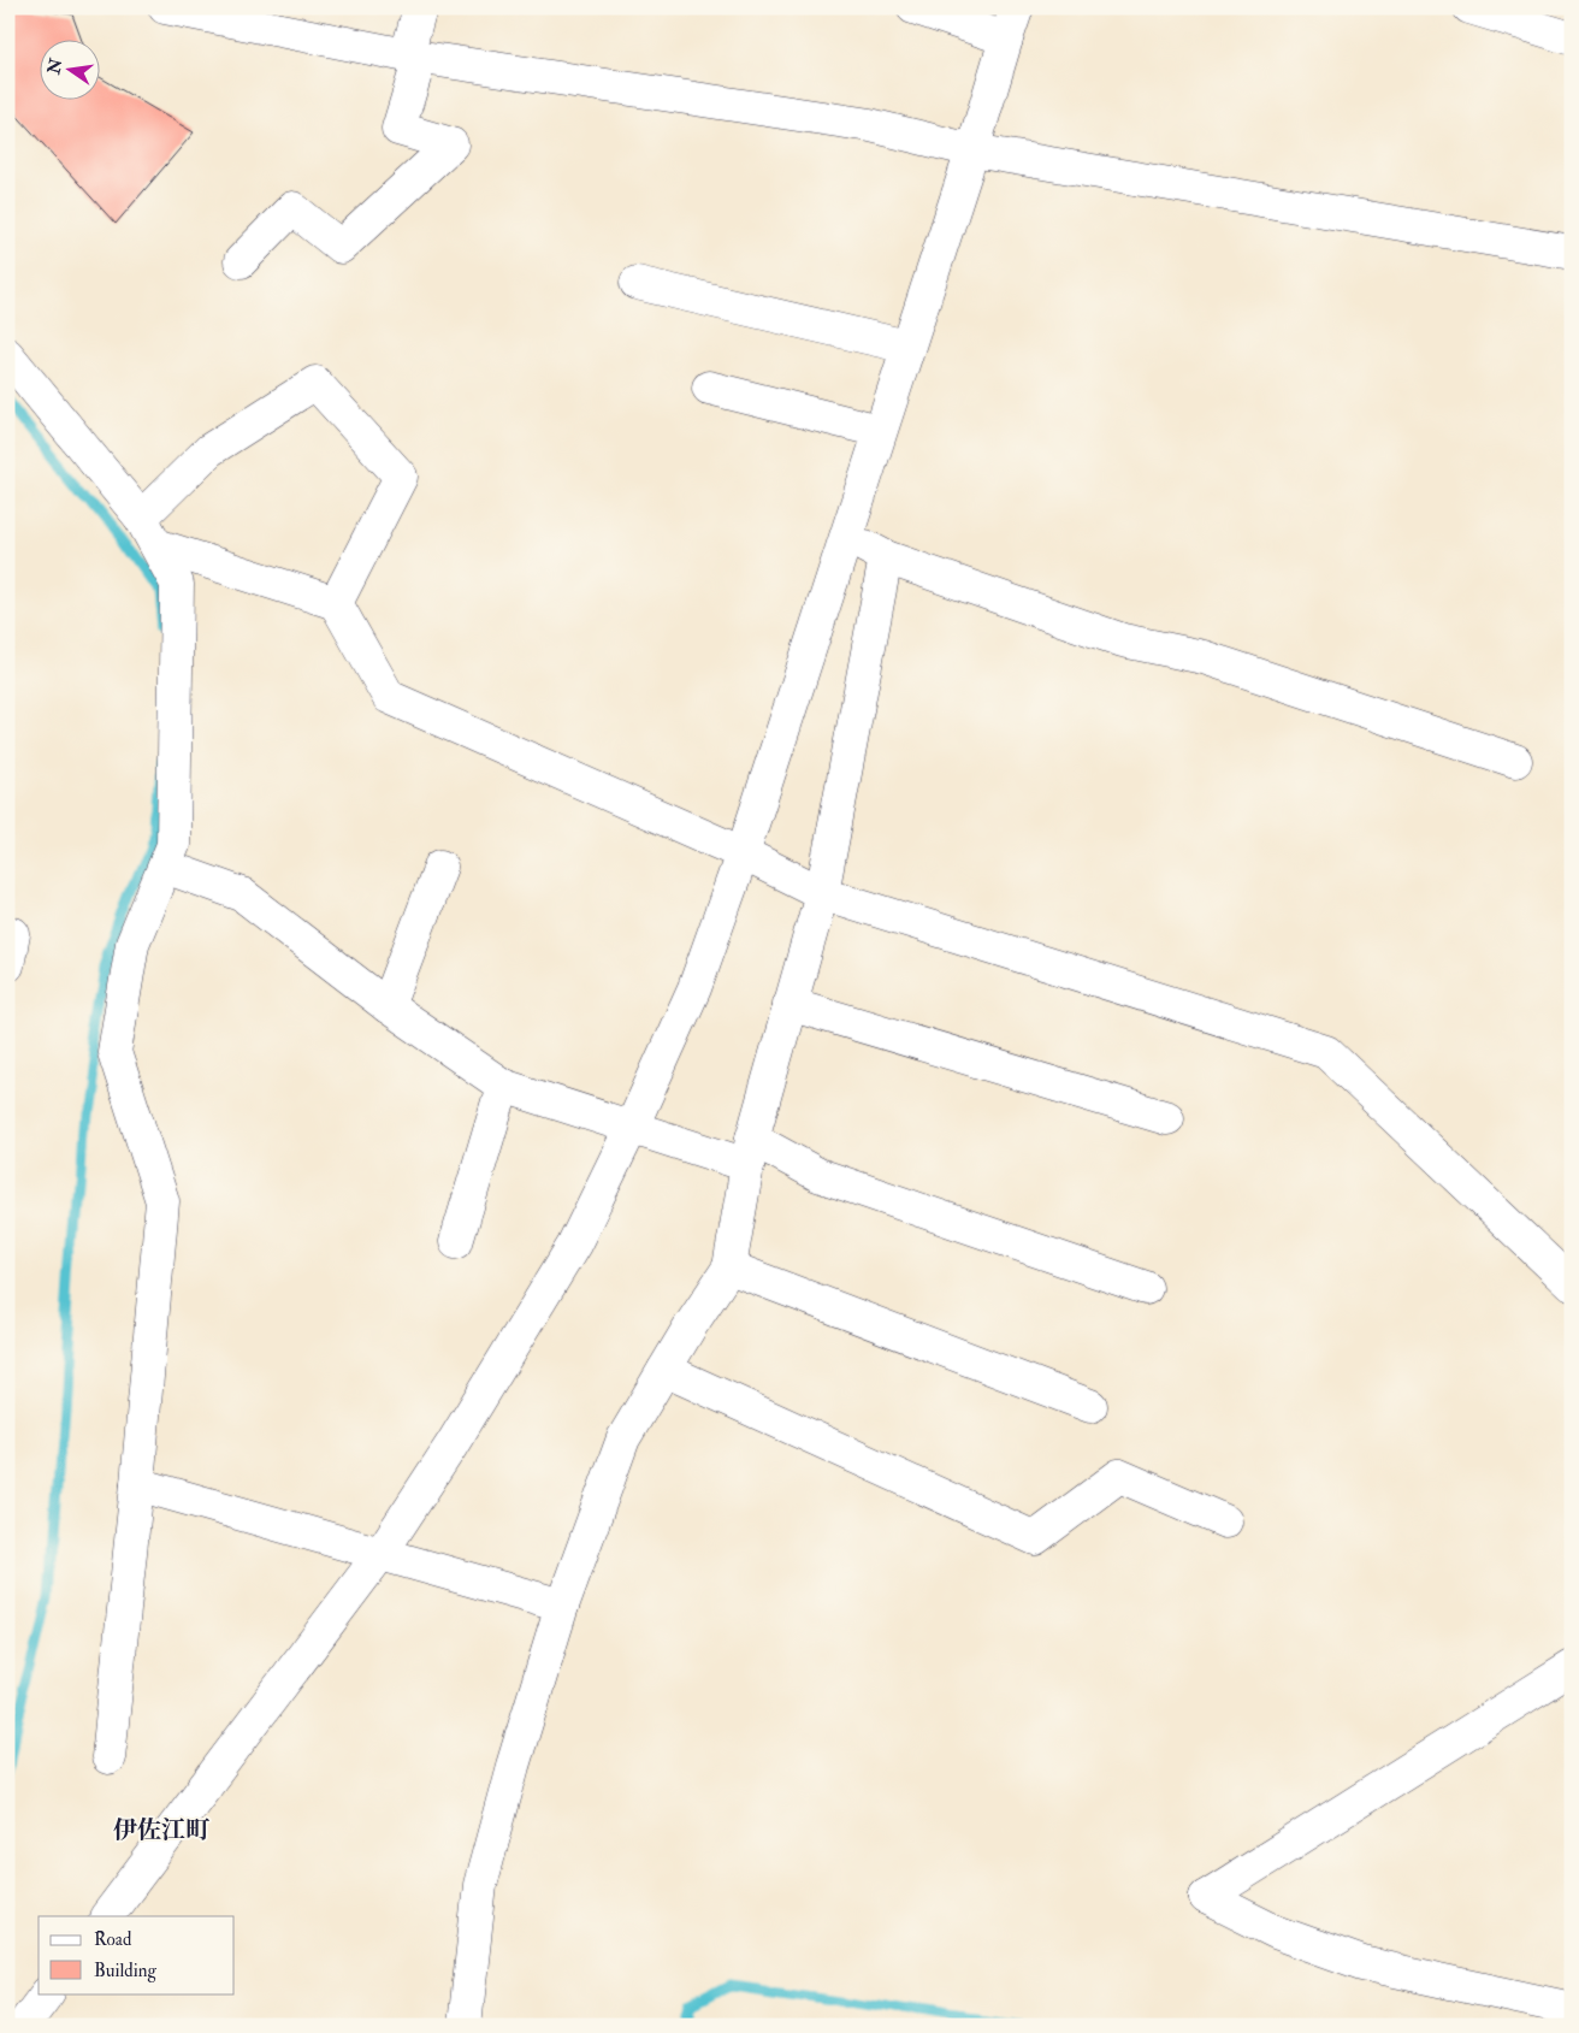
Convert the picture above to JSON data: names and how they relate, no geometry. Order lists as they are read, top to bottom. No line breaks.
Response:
{"districts":["伊佐江町"],"legend":["Road","Building"],"north":"left"}
